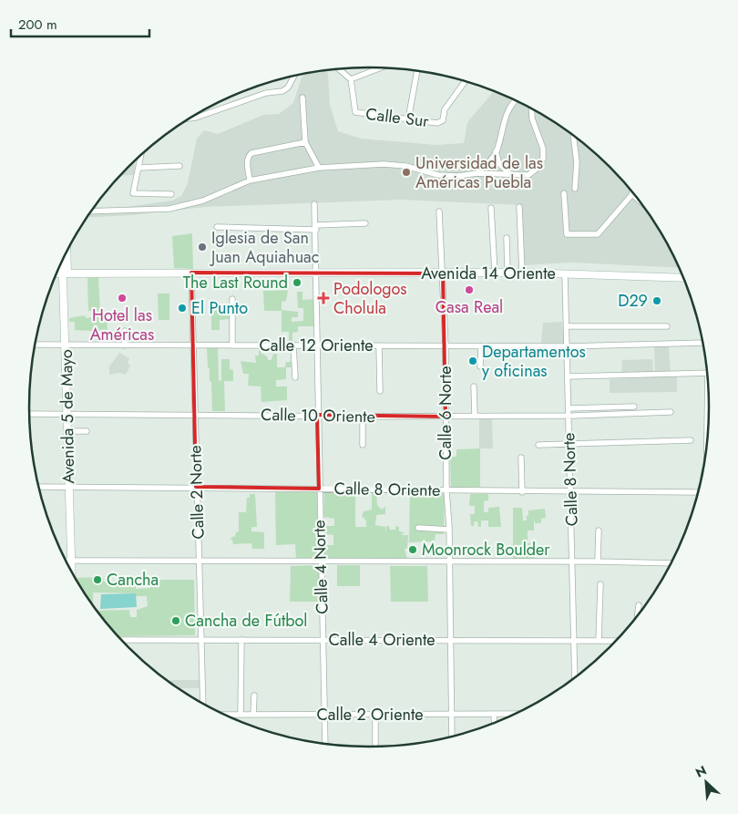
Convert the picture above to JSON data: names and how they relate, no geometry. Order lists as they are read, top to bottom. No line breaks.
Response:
{"streets":{"main road":["Avenida 14 Oriente","Avenida 5 de Mayo"],"street":["Calle Sur","Calle 12 Oriente","Calle 6 Norte","Calle 10 Oriente","Calle 8 Norte","Calle 8 Oriente","Calle 2 Norte","Calle 4 Norte","Calle 4 Oriente","Calle 2 Oriente"]},"crossings":[["Avenida 14 Oriente","Calle 6 Norte"],["Avenida 14 Oriente","Avenida 5 de Mayo"],["Avenida 14 Oriente","Calle 8 Norte"],["Avenida 14 Oriente","Calle 2 Norte"],["Avenida 14 Oriente","Calle 4 Norte"],["Calle 12 Oriente","Calle 6 Norte"],["Calle 12 Oriente","Avenida 5 de Mayo"],["Calle 12 Oriente","Calle 8 Norte"],["Calle 12 Oriente","Calle 2 Norte"],["Calle 12 Oriente","Calle 4 Norte"],["Calle 6 Norte","Calle 10 Oriente"],["Calle 6 Norte","Calle 8 Oriente"],["Calle 6 Norte","Calle 4 Oriente"],["Calle 6 Norte","Calle 2 Oriente"],["Calle 10 Oriente","Avenida 5 de Mayo"],["Calle 10 Oriente","Calle 8 Norte"],["Calle 10 Oriente","Calle 2 Norte"],["Calle 10 Oriente","Calle 4 Norte"],["Avenida 5 de Mayo","Calle 8 Oriente"],["Calle 8 Norte","Calle 8 Oriente"],["Calle 8 Norte","Calle 4 Oriente"],["Calle 8 Oriente","Calle 2 Norte"],["Calle 8 Oriente","Calle 4 Norte"],["Calle 2 Norte","Calle 4 Oriente"],["Calle 4 Norte","Calle 4 Oriente"],["Calle 4 Norte","Calle 2 Oriente"]],"places":{"other":["Universidad de las Américas Puebla","Iglesia de San Juan Aquiahuac","The Last Round","Casa Real","Hotel las Américas","D29","El Punto","Departamentos y oficinas","Moonrock Boulder","Cancha","Cancha de Fútbol"],"health":["Podologos Cholula"]},"scale_bar":"200 m","north":"top left"}
